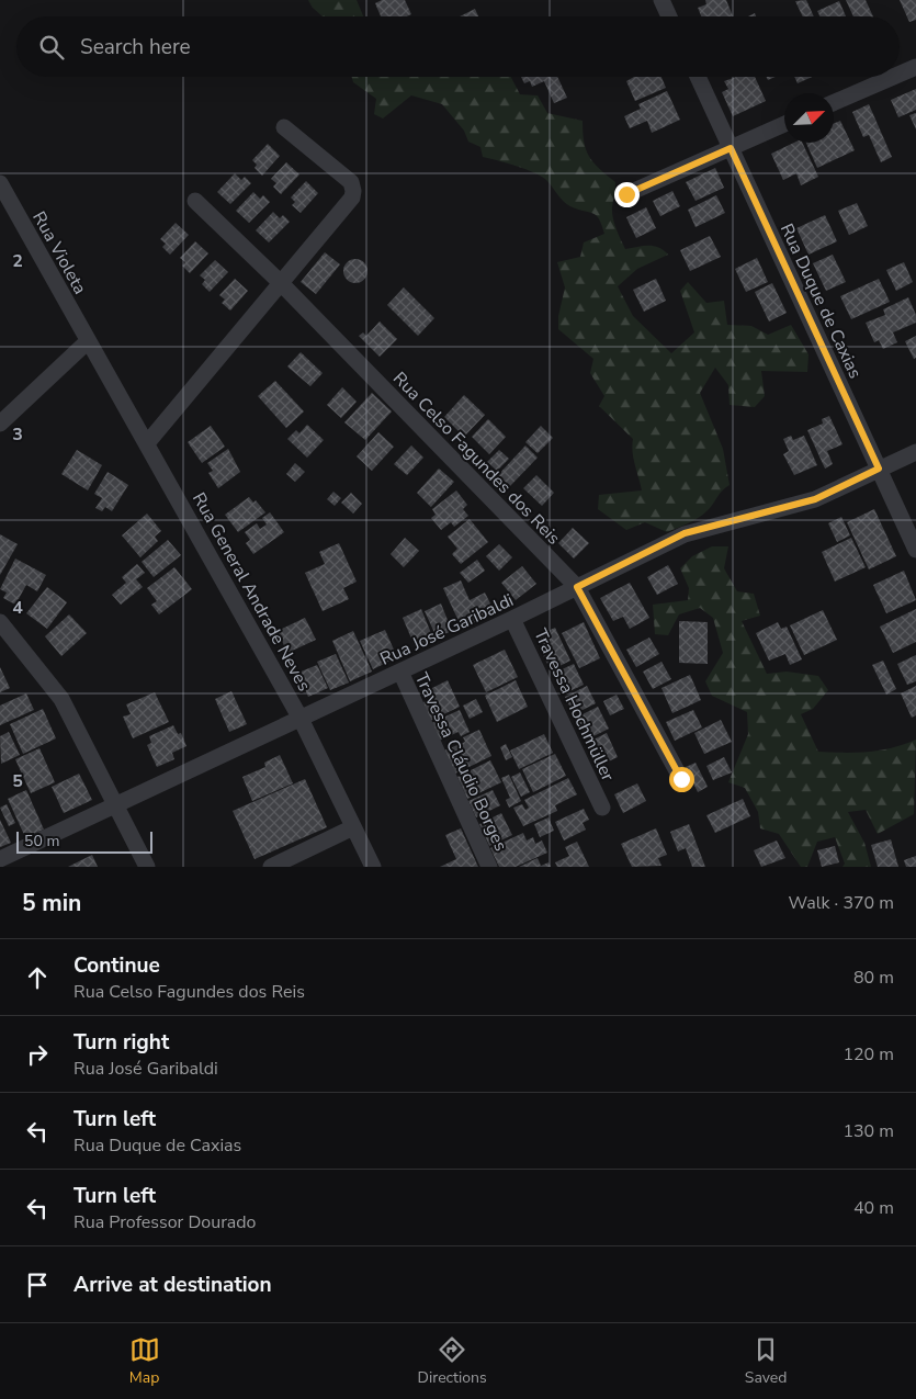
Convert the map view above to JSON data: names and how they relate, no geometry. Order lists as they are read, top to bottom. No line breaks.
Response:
{"streets":{"street":["Rua Violeta","Rua Duque de Caxias","Rua Celso Fagundes dos Reis","Rua General Andrade Neves","Rua José Garibaldi","Travessa Hochmüller","Travessa Cláudio Borges"]},"crossings":[["Rua Violeta","Rua General Andrade Neves"],["Rua Duque de Caxias","Rua José Garibaldi"],["Rua Celso Fagundes dos Reis","Rua José Garibaldi"],["Rua General Andrade Neves","Rua José Garibaldi"],["Rua José Garibaldi","Travessa Hochmüller"],["Rua José Garibaldi","Travessa Cláudio Borges"]],"scale_bar":"50 m","north":"top right","page":{"search":"Search here","scale":"50 m","heading":["5 min","Walk · 370 m"],"list":[["Continue","Rua Celso Fagundes dos Reis","80 m"],["Turn right","Rua José Garibaldi","120 m"],["Turn left","Rua Duque de Caxias","130 m"],["Turn left","Rua Professor Dourado","40 m"],"Arrive at destination"],"nav":["Map","Directions","Saved"]},"grid":{"rows":["2","3","4","5"]}}
